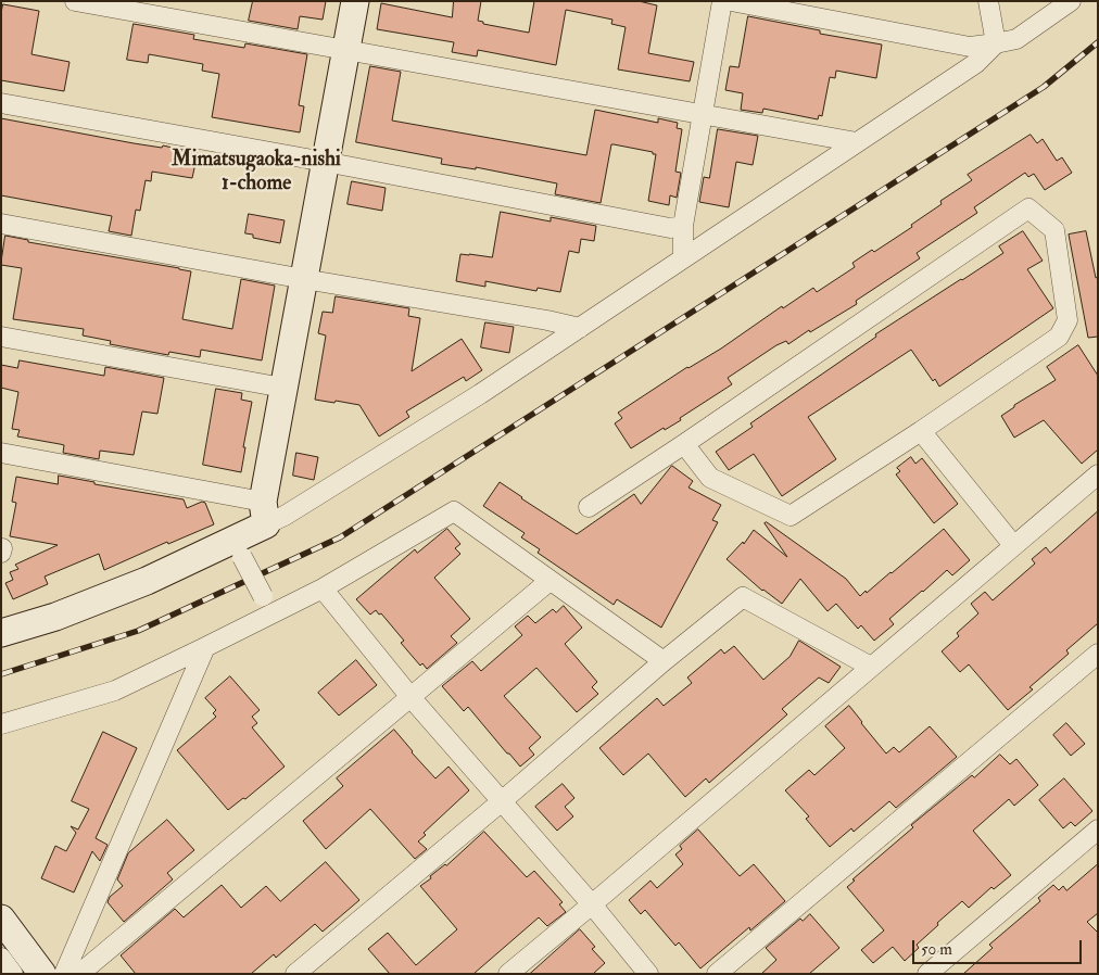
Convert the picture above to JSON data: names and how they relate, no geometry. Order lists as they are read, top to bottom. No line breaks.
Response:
{"districts":["Mimatsugaoka-nishi 1-chome"],"scale_bar":"50 m"}
